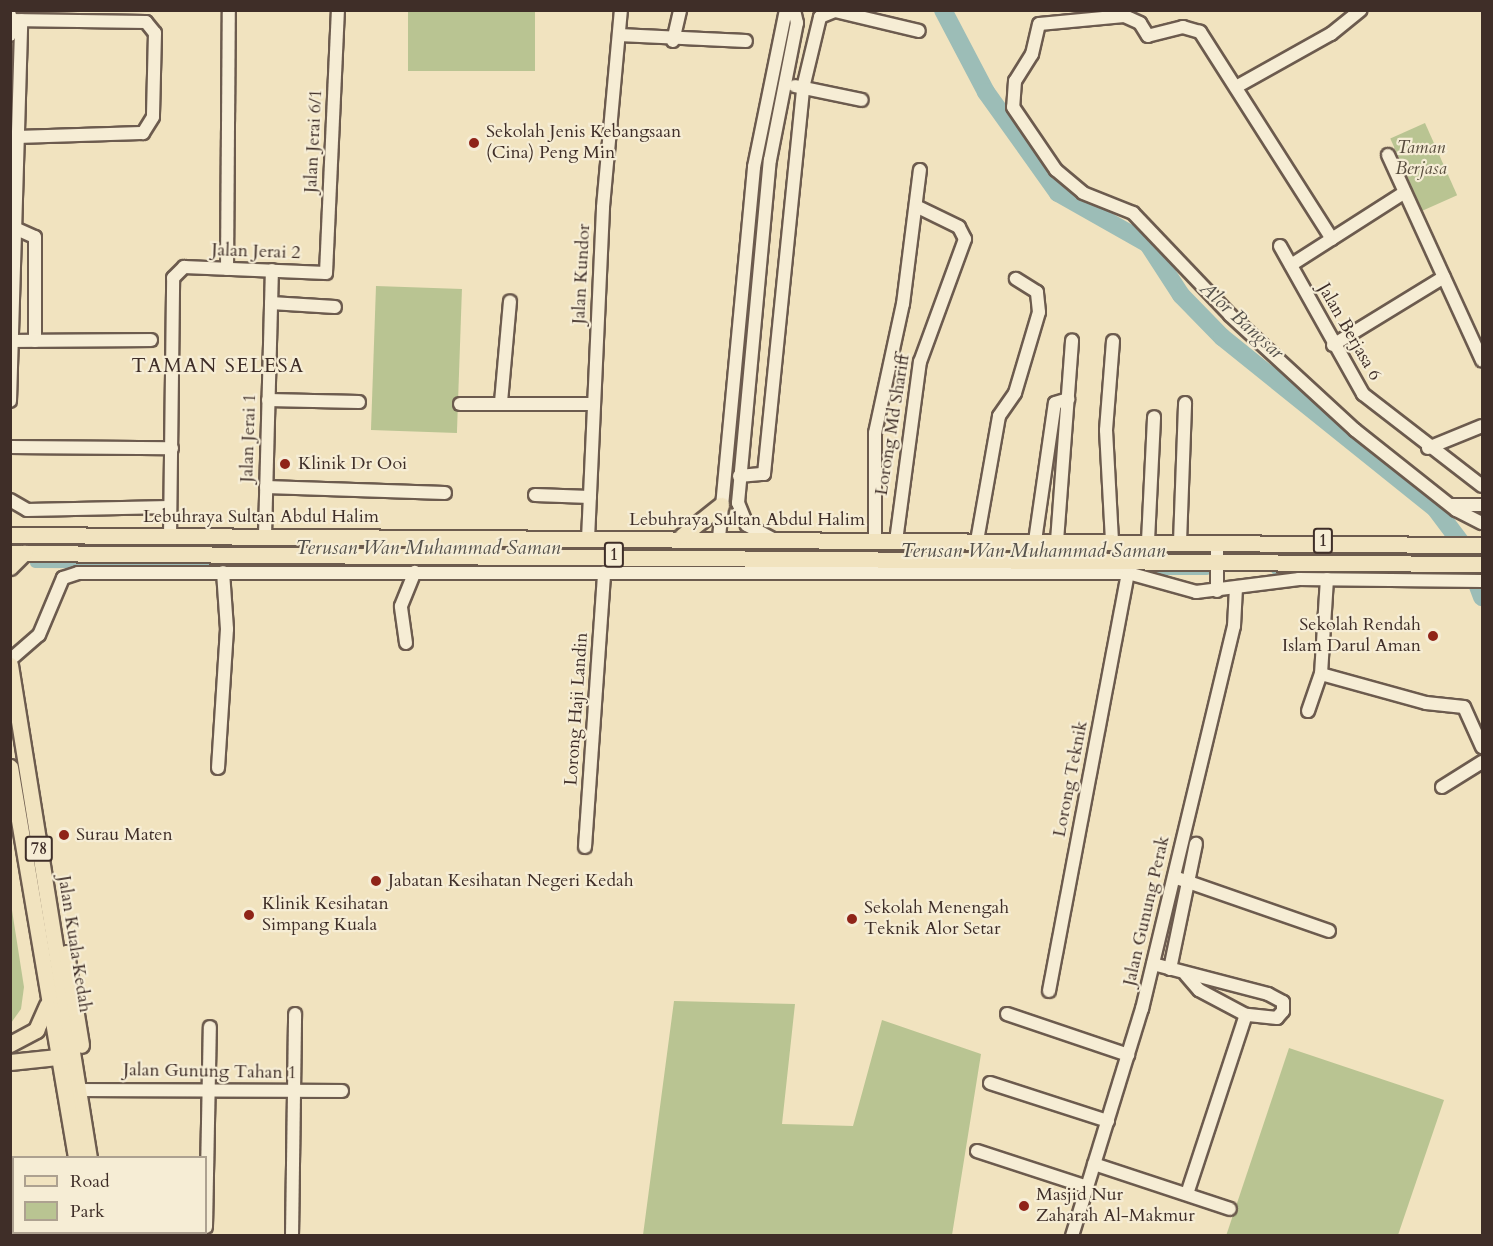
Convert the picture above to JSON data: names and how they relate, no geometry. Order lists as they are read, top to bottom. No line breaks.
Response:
{"streets":{"main road":["Lebuhraya Sultan Abdul Halim","1","78","Jalan Kuala Kedah"],"street":["Jalan Jerai 6/1","Jalan Jerai 2","Jalan Kundor","Jalan Berjasa 6","Lorong Md Shariff","Jalan Jerai 1","Lorong Haji Landin","Lorong Teknik","Jalan Gunung Perak","Jalan Gunung Tahan 1"]},"crossings":[["Jalan Jerai 6/1","Jalan Jerai 2"],["Jalan Jerai 2","Jalan Jerai 1"],["Jalan Kundor","Lebuhraya Sultan Abdul Halim"],["Lorong Md Shariff","Lebuhraya Sultan Abdul Halim"],["Jalan Jerai 1","Lebuhraya Sultan Abdul Halim"],["Jalan Kuala Kedah","Jalan Gunung Tahan 1"]],"districts":["TAMAN SELESA"],"water":["Alor Bangsar","Terusan Wan Muhammad Saman"],"parks":["Taman Berjasa"],"places":["Sekolah Jenis Kebangsaan (Cina) Peng Min","Klinik Dr Ooi","Sekolah Rendah Islam Darul Aman","Surau Maten","Jabatan Kesihatan Negeri Kedah","Klinik Kesihatan Simpang Kuala","Sekolah Menengah Teknik Alor Setar","Masjid Nur Zaharah Al-Makmur"],"legend":["Road","Park"]}
